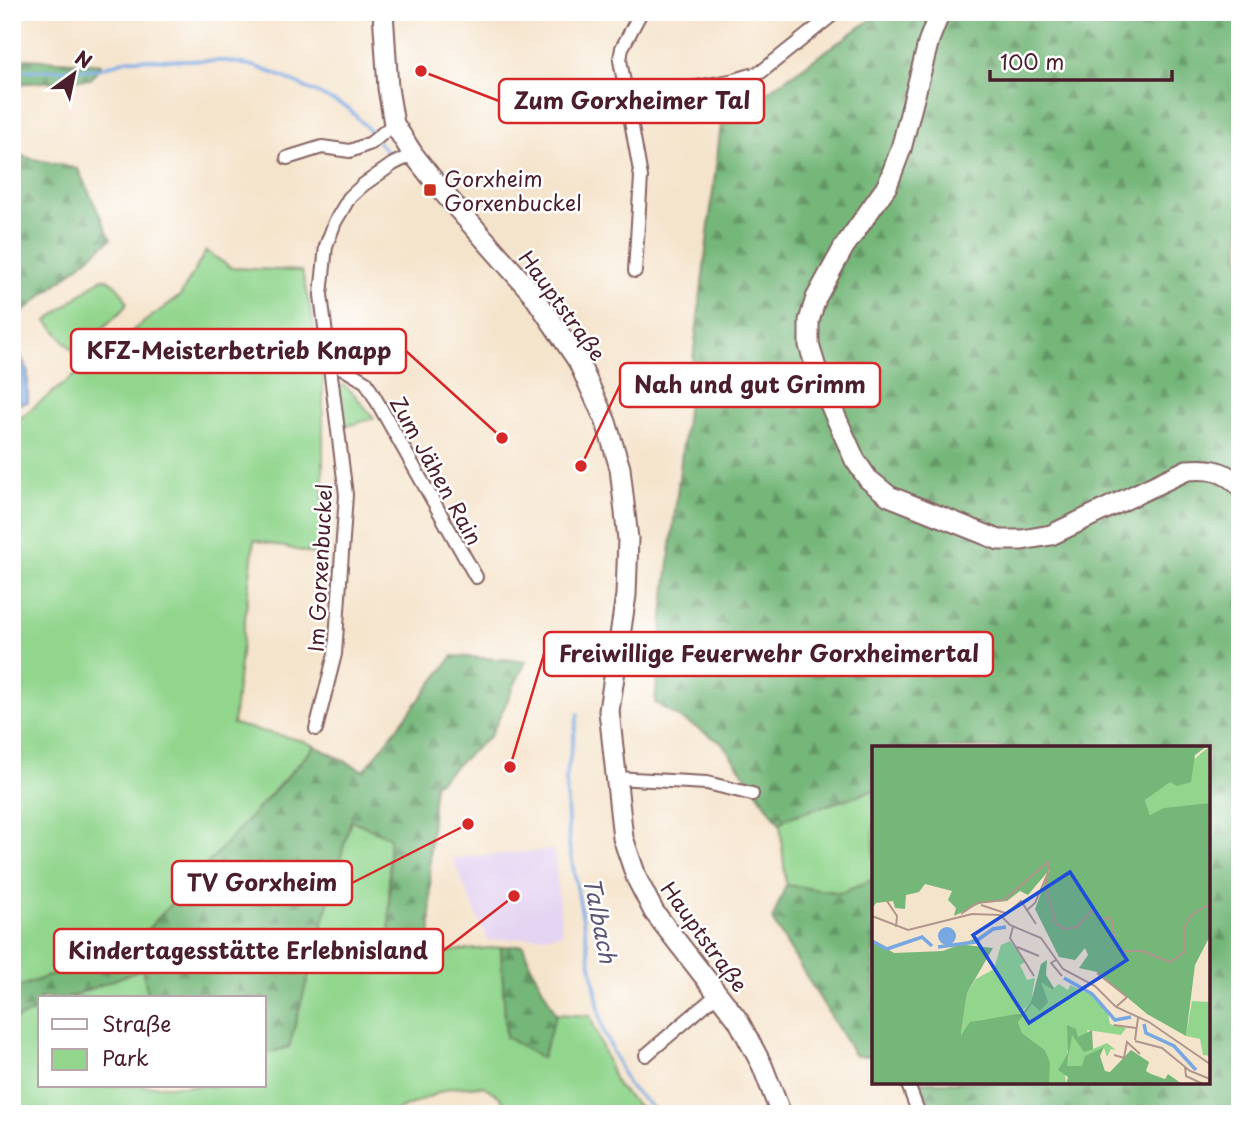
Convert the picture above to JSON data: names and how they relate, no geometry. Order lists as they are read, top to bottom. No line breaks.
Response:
{"streets":{"main road":["Hauptstraße"],"street":["Zum Jähen Rain","Im Gorxenbuckel"]},"crossings":[["Hauptstraße","Im Gorxenbuckel"],["Zum Jähen Rain","Im Gorxenbuckel"]],"water":["Talbach"],"places":{"other":["Zum Gorxheimer Tal","KFZ-Meisterbetrieb Knapp","Nah und gut Grimm","Freiwillige Feuerwehr Gorxheimertal","TV Gorxheim","Kindertagesstätte Erlebnisland"],"transit":["Gorxheim Gorxenbuckel"]},"legend":["Straße","Park"],"scale_bar":"100 m","north":"top right"}
